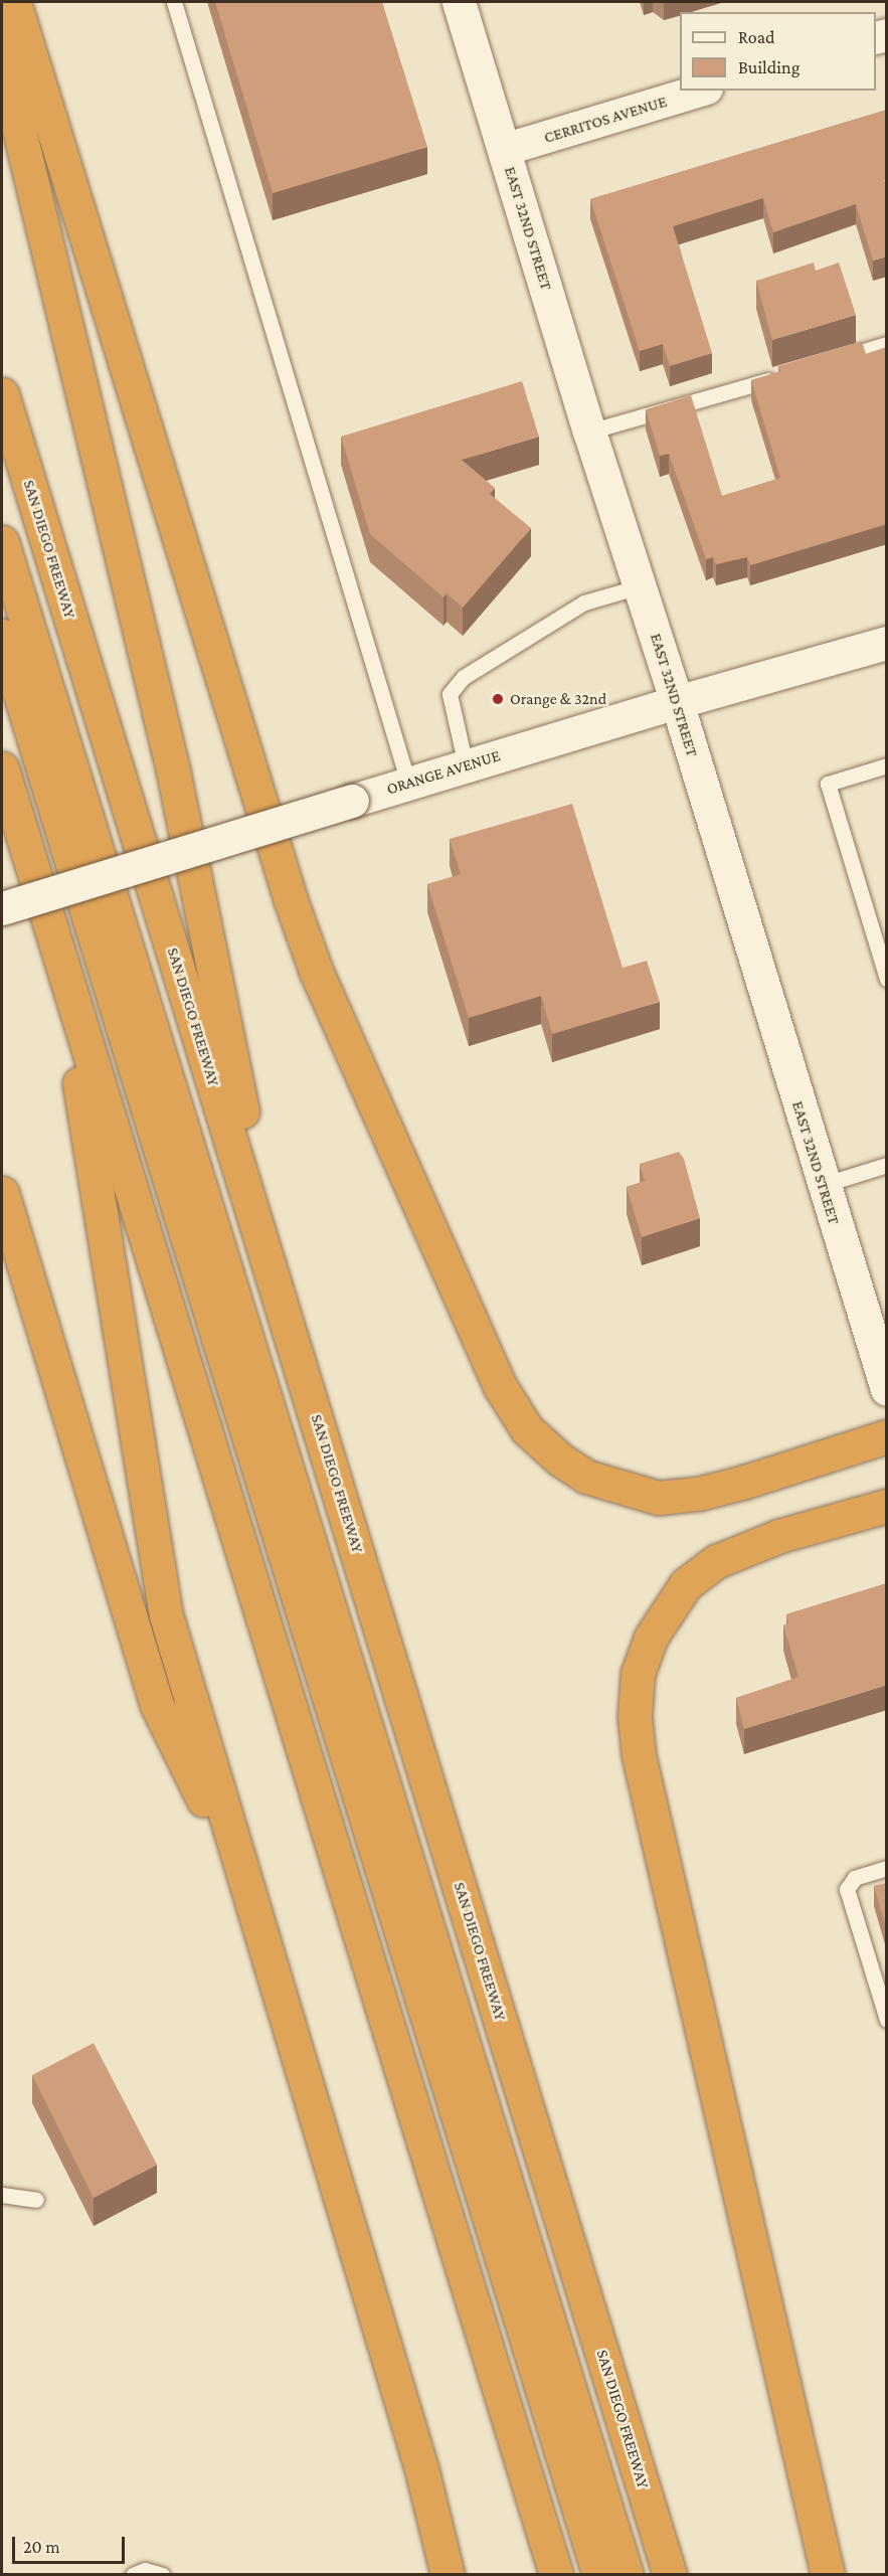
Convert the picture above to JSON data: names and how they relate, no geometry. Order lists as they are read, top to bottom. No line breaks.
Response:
{"streets":{"highway":["SAN DIEGO FREEWAY"],"main road":["EAST 32ND STREET","ORANGE AVENUE"],"street":["CERRITOS AVENUE"]},"crossings":[["CERRITOS AVENUE","EAST 32ND STREET"],["EAST 32ND STREET","ORANGE AVENUE"]],"places":["Orange & 32nd"],"legend":["Road","Building"],"scale_bar":"20 m"}
